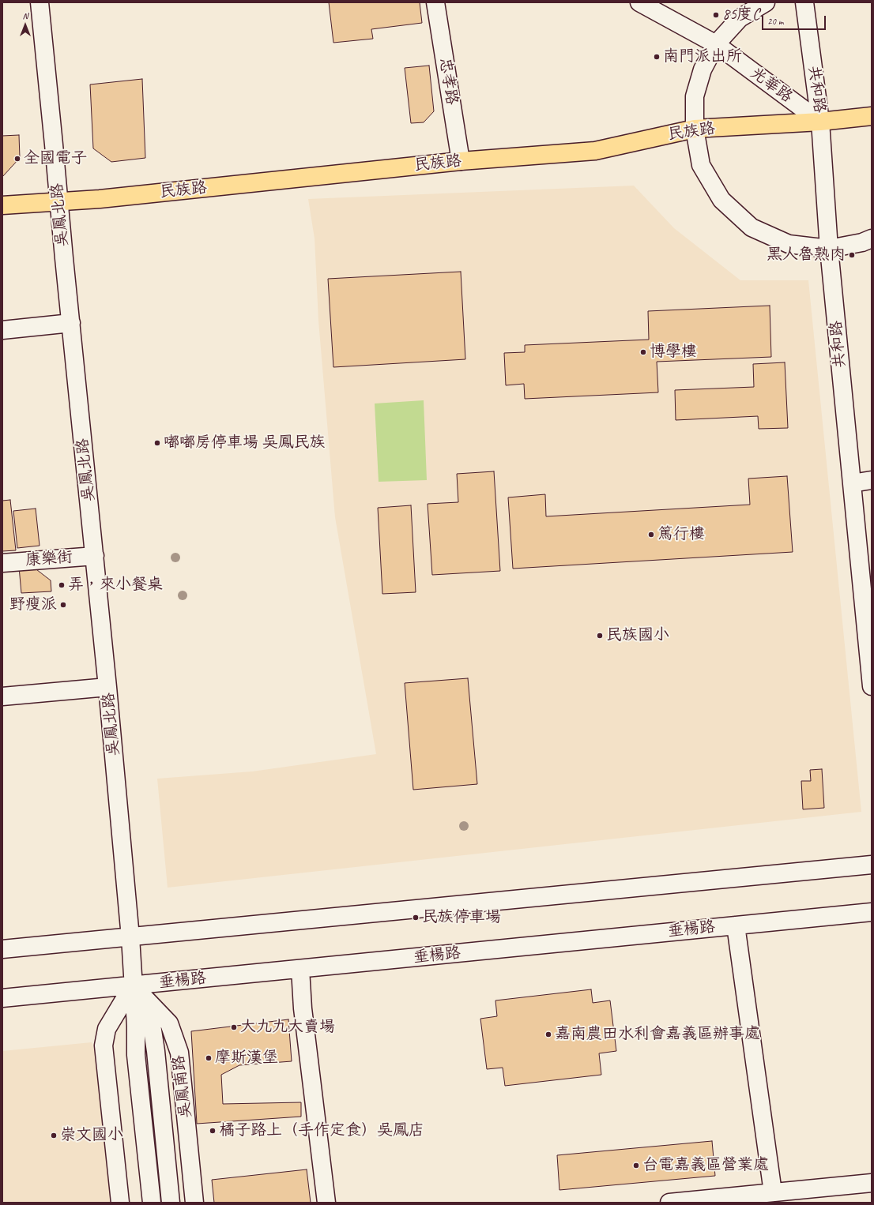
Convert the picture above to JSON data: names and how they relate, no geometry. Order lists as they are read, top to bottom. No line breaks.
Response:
{"streets":{"main road":["民族路"],"street":["忠孝路","光華路","共和路","吳鳳北路","康樂街","垂楊路","吳鳳南路"]},"crossings":[["忠孝路","民族路"],["光華路","共和路"],["光華路","民族路"],["共和路","民族路"],["民族路","吳鳳北路"],["吳鳳北路","康樂街"],["吳鳳北路","垂楊路"],["吳鳳北路","吳鳳南路"],["垂楊路","吳鳳南路"]],"places":["85度C","南門派出所","全國電子","黑人魯熟肉","博學樓","嘟嘟房停車場 吳鳳民族","篤行樓","弄，來小餐桌","野瘦派","民族國小","民族停車場","大九九大賣場","嘉南農田水利會嘉義區辦事處","摩斯漢堡","橘子路上（手作定食）吳鳳店","崇文國小","台電嘉義區營業處"],"scale_bar":"20 m","north":"top"}
